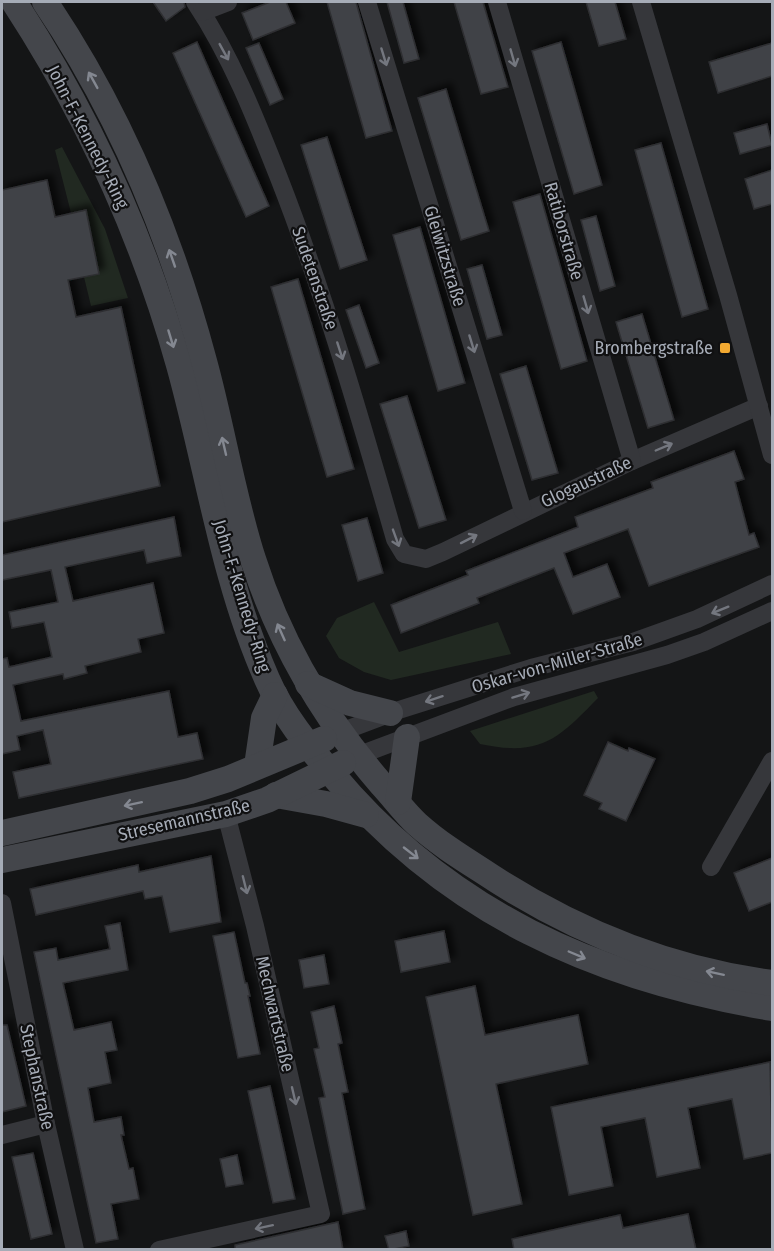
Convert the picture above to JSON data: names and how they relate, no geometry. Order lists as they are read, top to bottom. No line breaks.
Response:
{"streets":{"main road":["John-F.-Kennedy-Ring","Stresemannstraße"],"street":["Ratiborstraße","Gleiwitzstraße","Sudetenstraße","Glogaustraße","Oskar-von-Miller-Straße","Mechwartstraße","Stephanstraße"]},"crossings":[["John-F.-Kennedy-Ring","Oskar-von-Miller-Straße"],["John-F.-Kennedy-Ring","Stresemannstraße"],["Ratiborstraße","Glogaustraße"],["Gleiwitzstraße","Glogaustraße"],["Sudetenstraße","Glogaustraße"],["Oskar-von-Miller-Straße","Stresemannstraße"],["Stresemannstraße","Mechwartstraße"]],"one_way":["Gleiwitzstraße","Sudetenstraße","Glogaustraße"],"places":{"transit":["Brombergstraße"]}}
